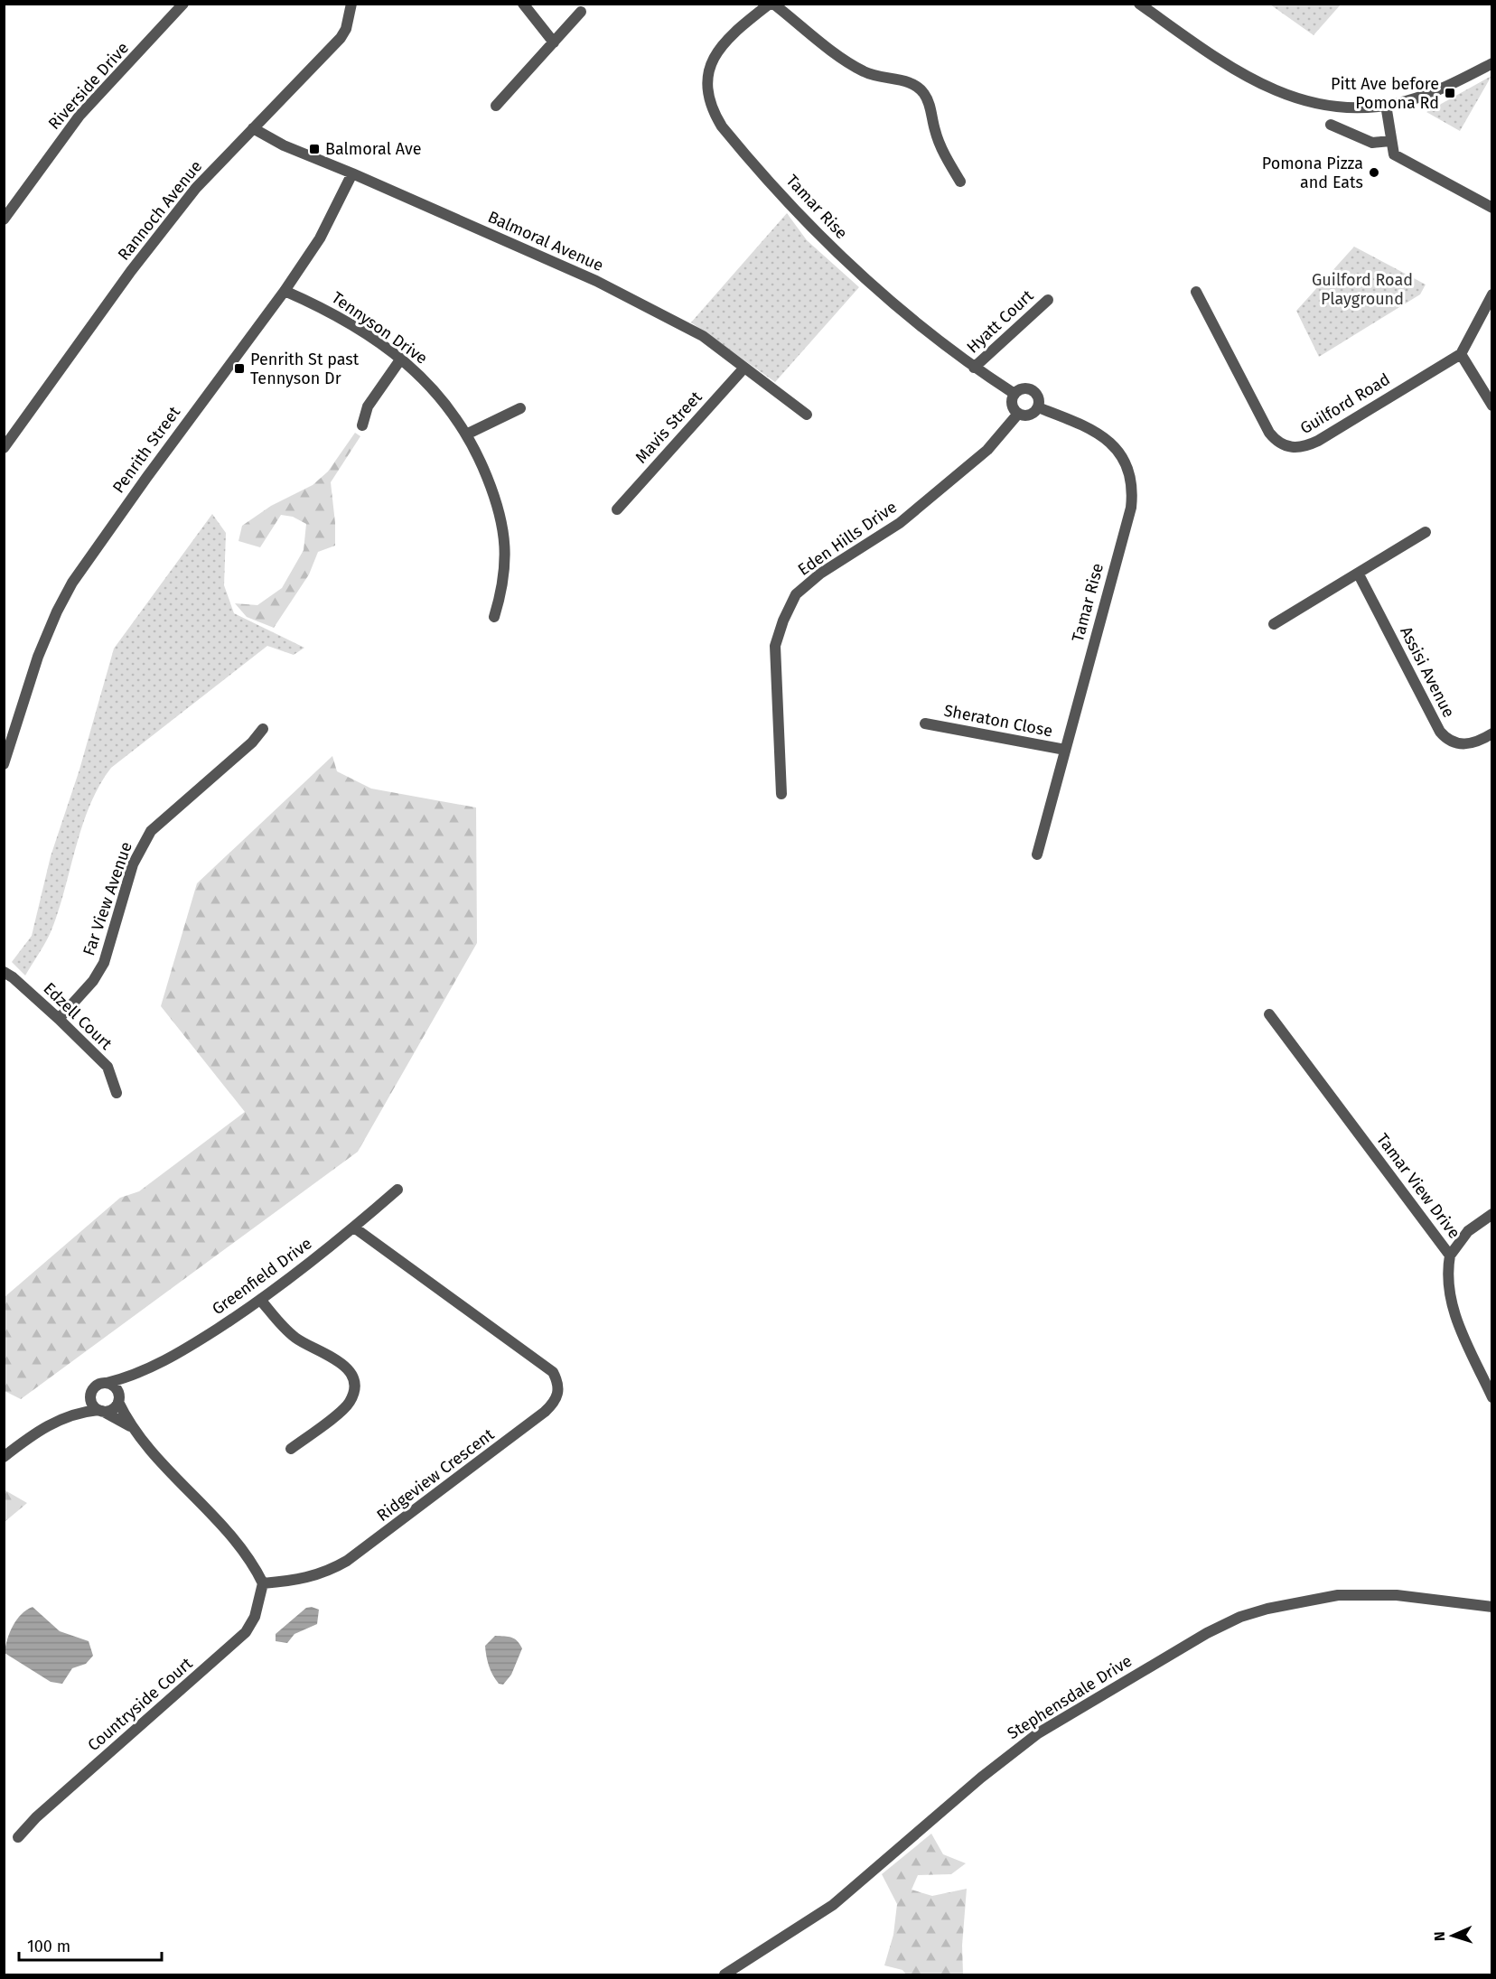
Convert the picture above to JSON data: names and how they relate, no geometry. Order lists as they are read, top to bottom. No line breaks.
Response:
{"streets":{"street":["Riverside Drive","Tamar Rise","Rannoch Avenue","Balmoral Avenue","Hyatt Court","Tennyson Drive","Guilford Road","Mavis Street","Penrith Street","Eden Hills Drive","Assisi Avenue","Sheraton Close","Far View Avenue","Edzell Court","Tamar View Drive","Greenfield Drive","Ridgeview Crescent","Stephensdale Drive","Countryside Court"]},"crossings":[["Tamar Rise","Hyatt Court"],["Tamar Rise","Eden Hills Drive"],["Tamar Rise","Sheraton Close"],["Rannoch Avenue","Balmoral Avenue"],["Balmoral Avenue","Mavis Street"],["Balmoral Avenue","Penrith Street"],["Tennyson Drive","Penrith Street"],["Far View Avenue","Edzell Court"],["Greenfield Drive","Ridgeview Crescent"],["Ridgeview Crescent","Countryside Court"]],"parks":["Guilford Road Playground"],"places":{"transit":["Pitt Ave before Pomona Rd","Balmoral Ave","Penrith St past Tennyson Dr"],"other":["Pomona Pizza and Eats"]},"scale_bar":"100 m","north":"left"}
